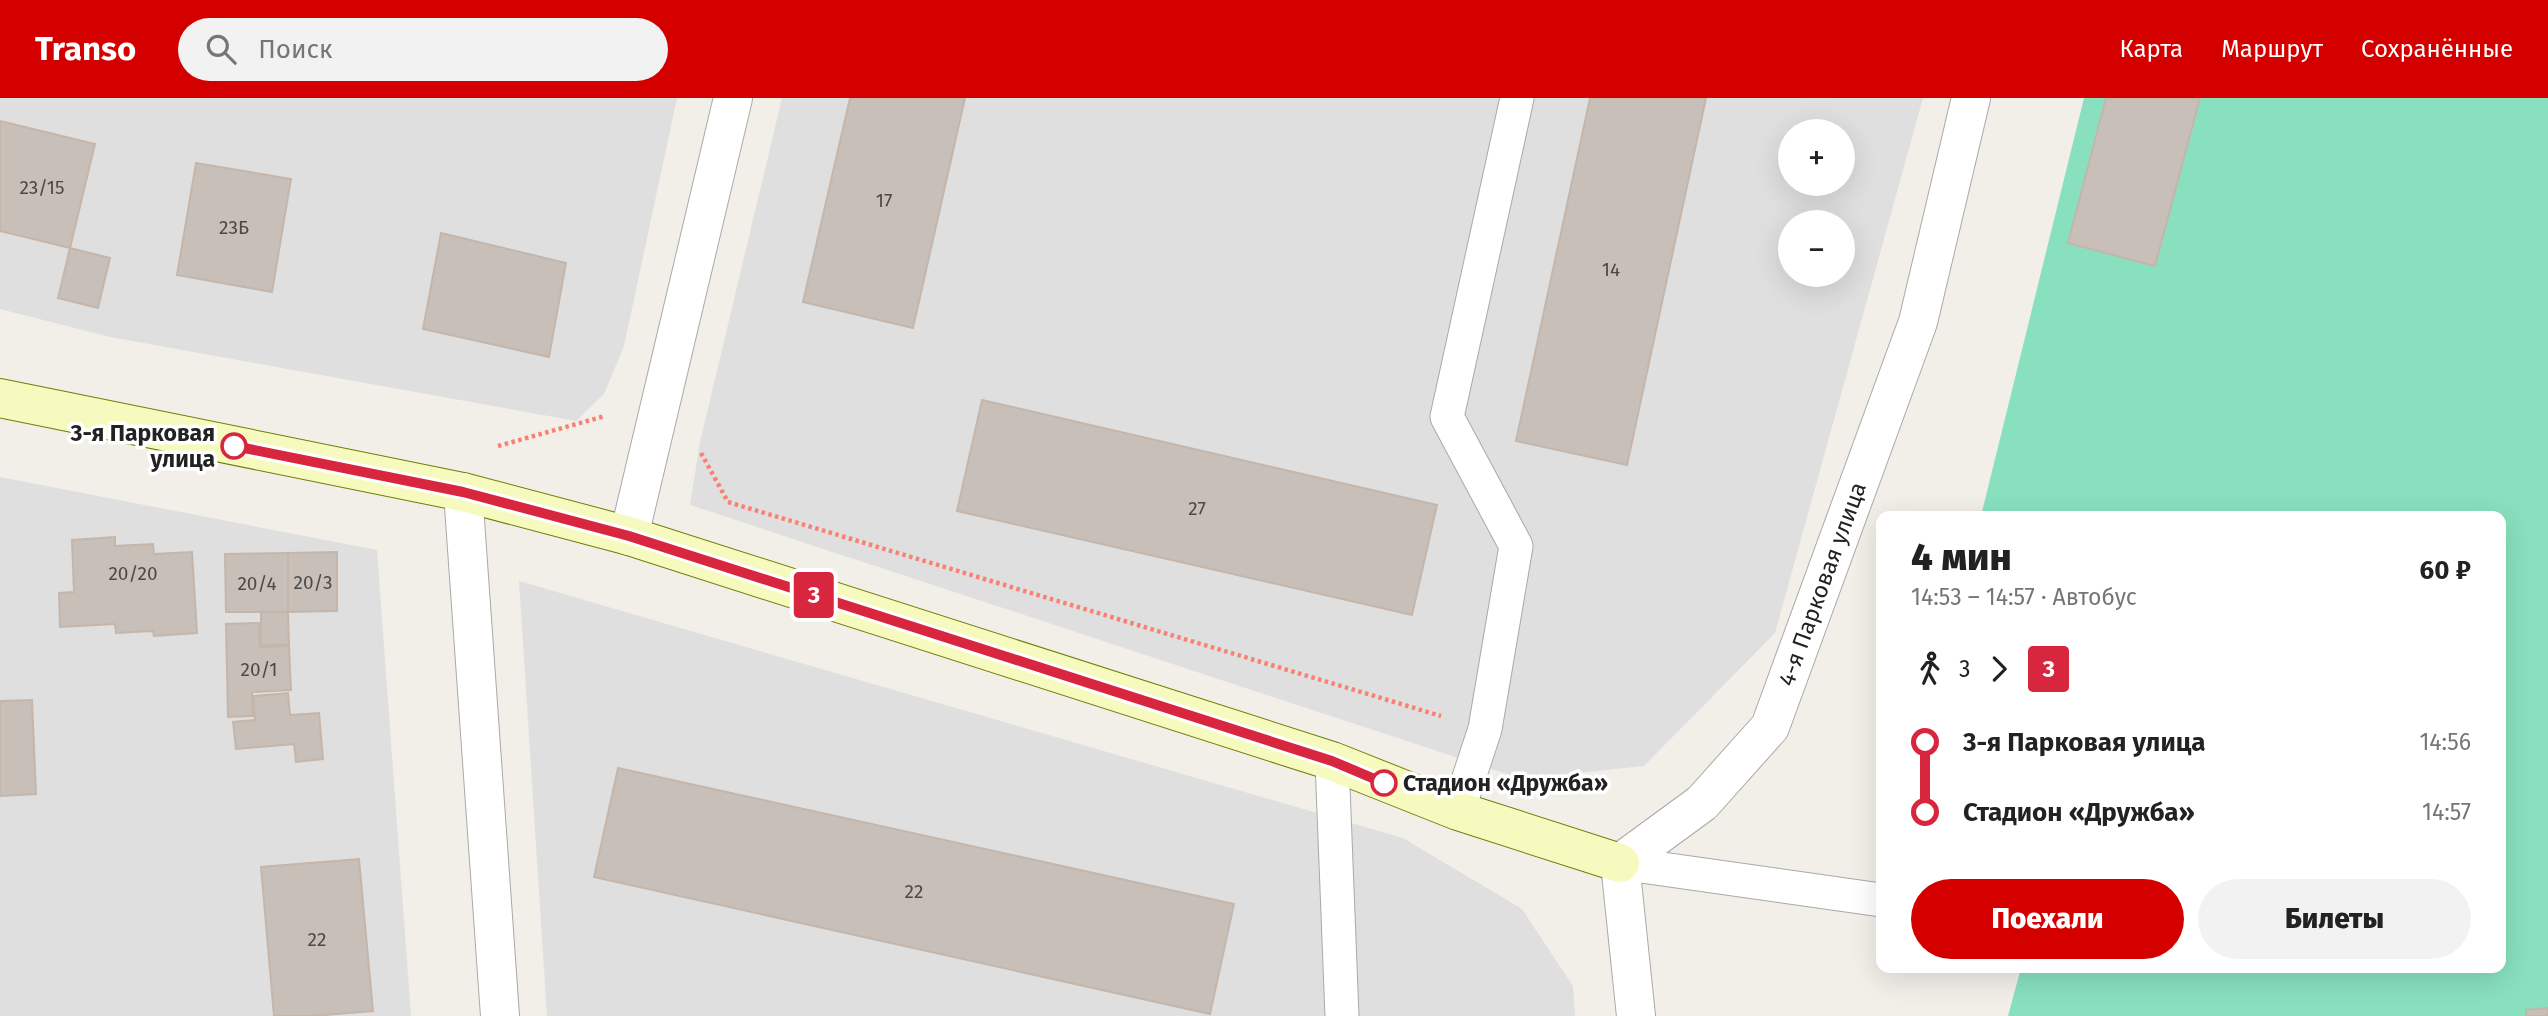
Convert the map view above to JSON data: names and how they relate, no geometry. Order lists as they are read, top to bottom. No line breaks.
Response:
{"streets":{"street":["4-я Парковая улица"]},"places":["3-я Парковая улица","Стадион «Дружба»"],"lines":["bus line 3"],"house_numbers":["23/15","17","23Б","14","27","20/20","20/3","20/4","20/1","22","22"],"page":{"header":"Transo","search":"Поиск","nav":["Карта","Маршрут","Сохранённые"],"on_map":"3","map_buttons":["+","−"],"heading":["4 мин","14:53 – 14:57 · Автобус","60 ₽"],"legs":["3","3"],"list":[{"name":"3-я Парковая улица","value":"14:56"},{"name":"Стадион «Дружба»","value":"14:57"}],"buttons":["Поехали","Билеты"]}}
